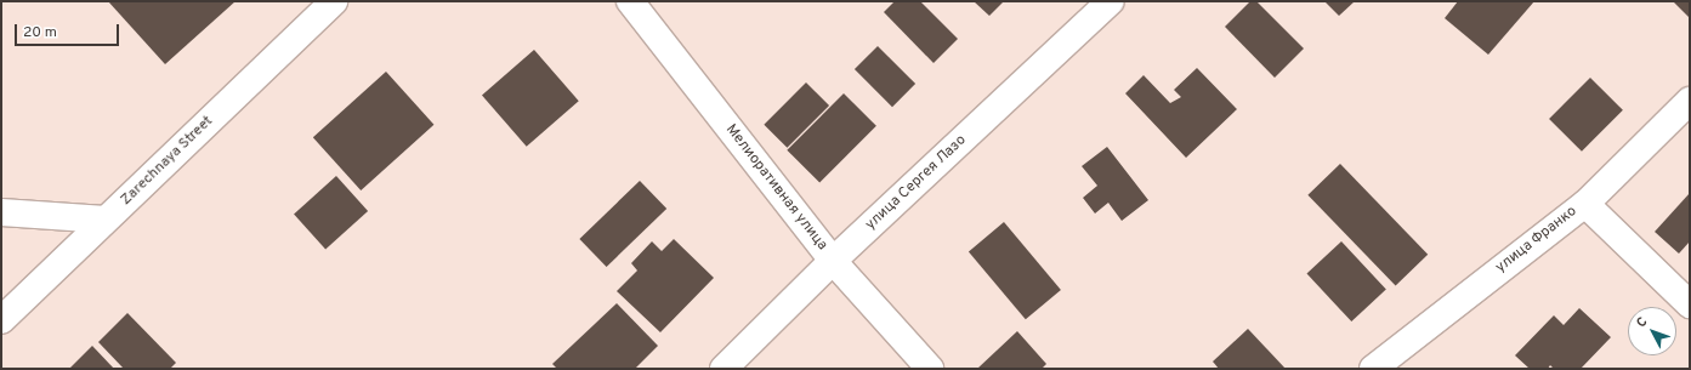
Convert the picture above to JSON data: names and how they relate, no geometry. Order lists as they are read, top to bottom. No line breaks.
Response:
{"streets":{"street":["Zarechnaya Street","улица Сергея Лазо","Мелиоративная улица","улица Франко"]},"crossings":[["улица Сергея Лазо","Мелиоративная улица"]],"scale_bar":"20 m","north":"top left"}
